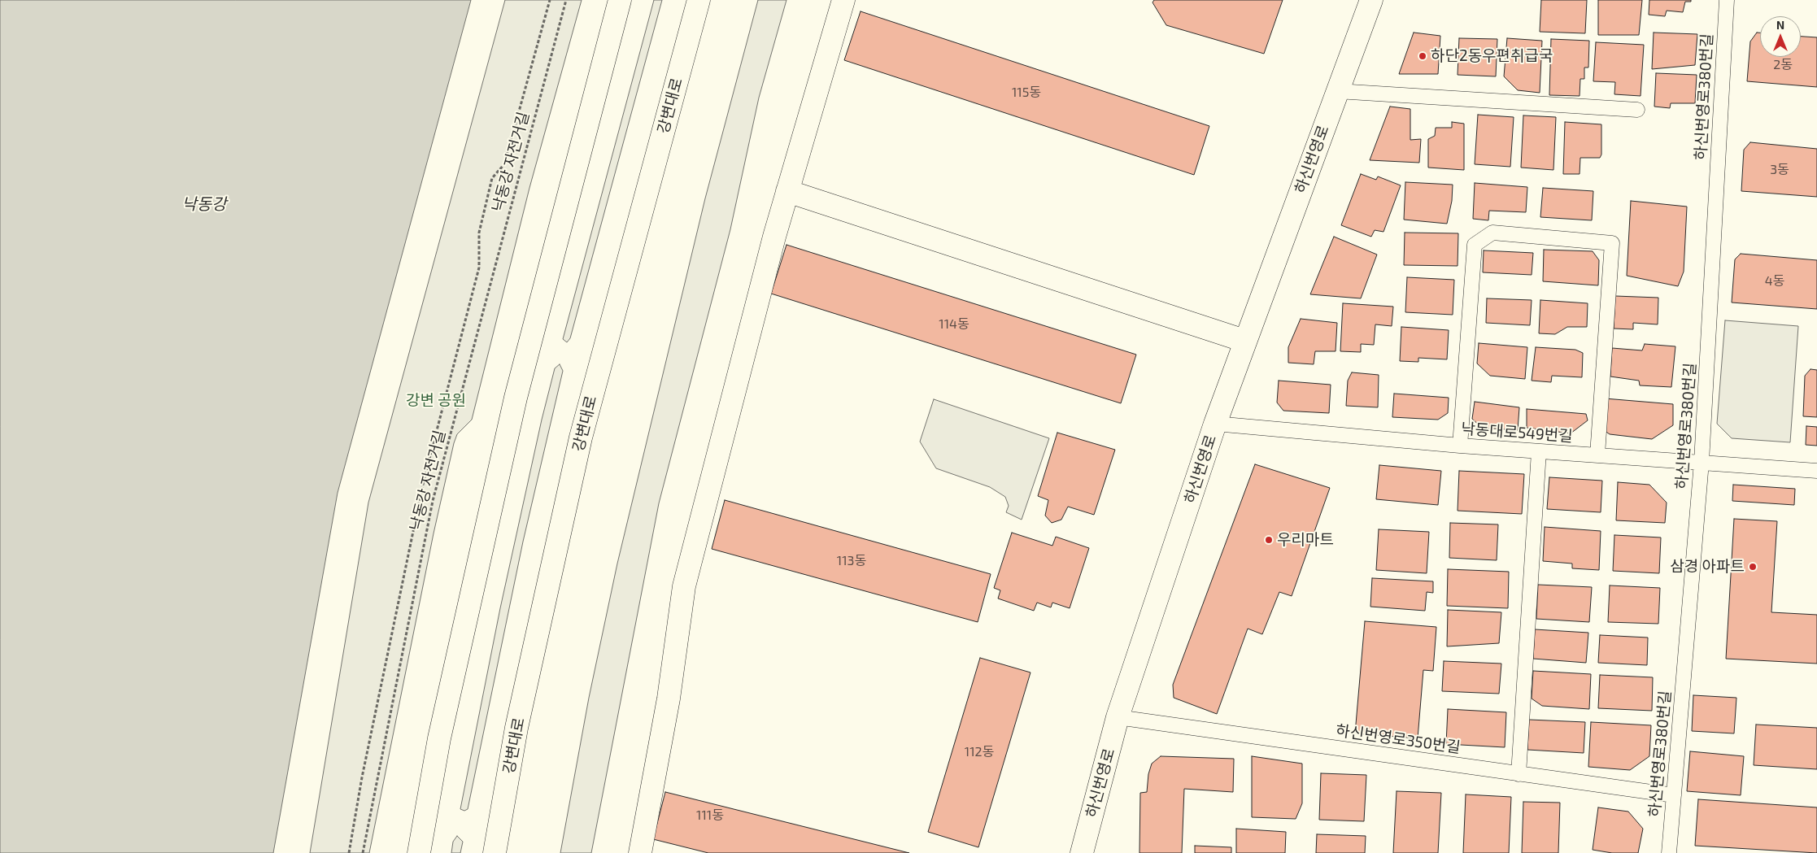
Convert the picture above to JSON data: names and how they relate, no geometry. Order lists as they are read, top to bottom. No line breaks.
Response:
{"streets":{"street":["강변대로","하신번영로"],"lane":["하신번영로380번길","낙동대로549번길","하신번영로350번길"],"path":["낙동강 자전거길"]},"crossings":[["하신번영로380번길","낙동대로549번길"],["하신번영로380번길","하신번영로350번길"],["하신번영로","낙동대로549번길"],["하신번영로","하신번영로350번길"]],"water":["낙동강"],"parks":["강변 공원"],"places":["하단2동우편취급국","우리마트","삼경 아파트"],"house_numbers":["2동","115동","3동","4동","114동","113동","112동","111동"],"north":"top"}
